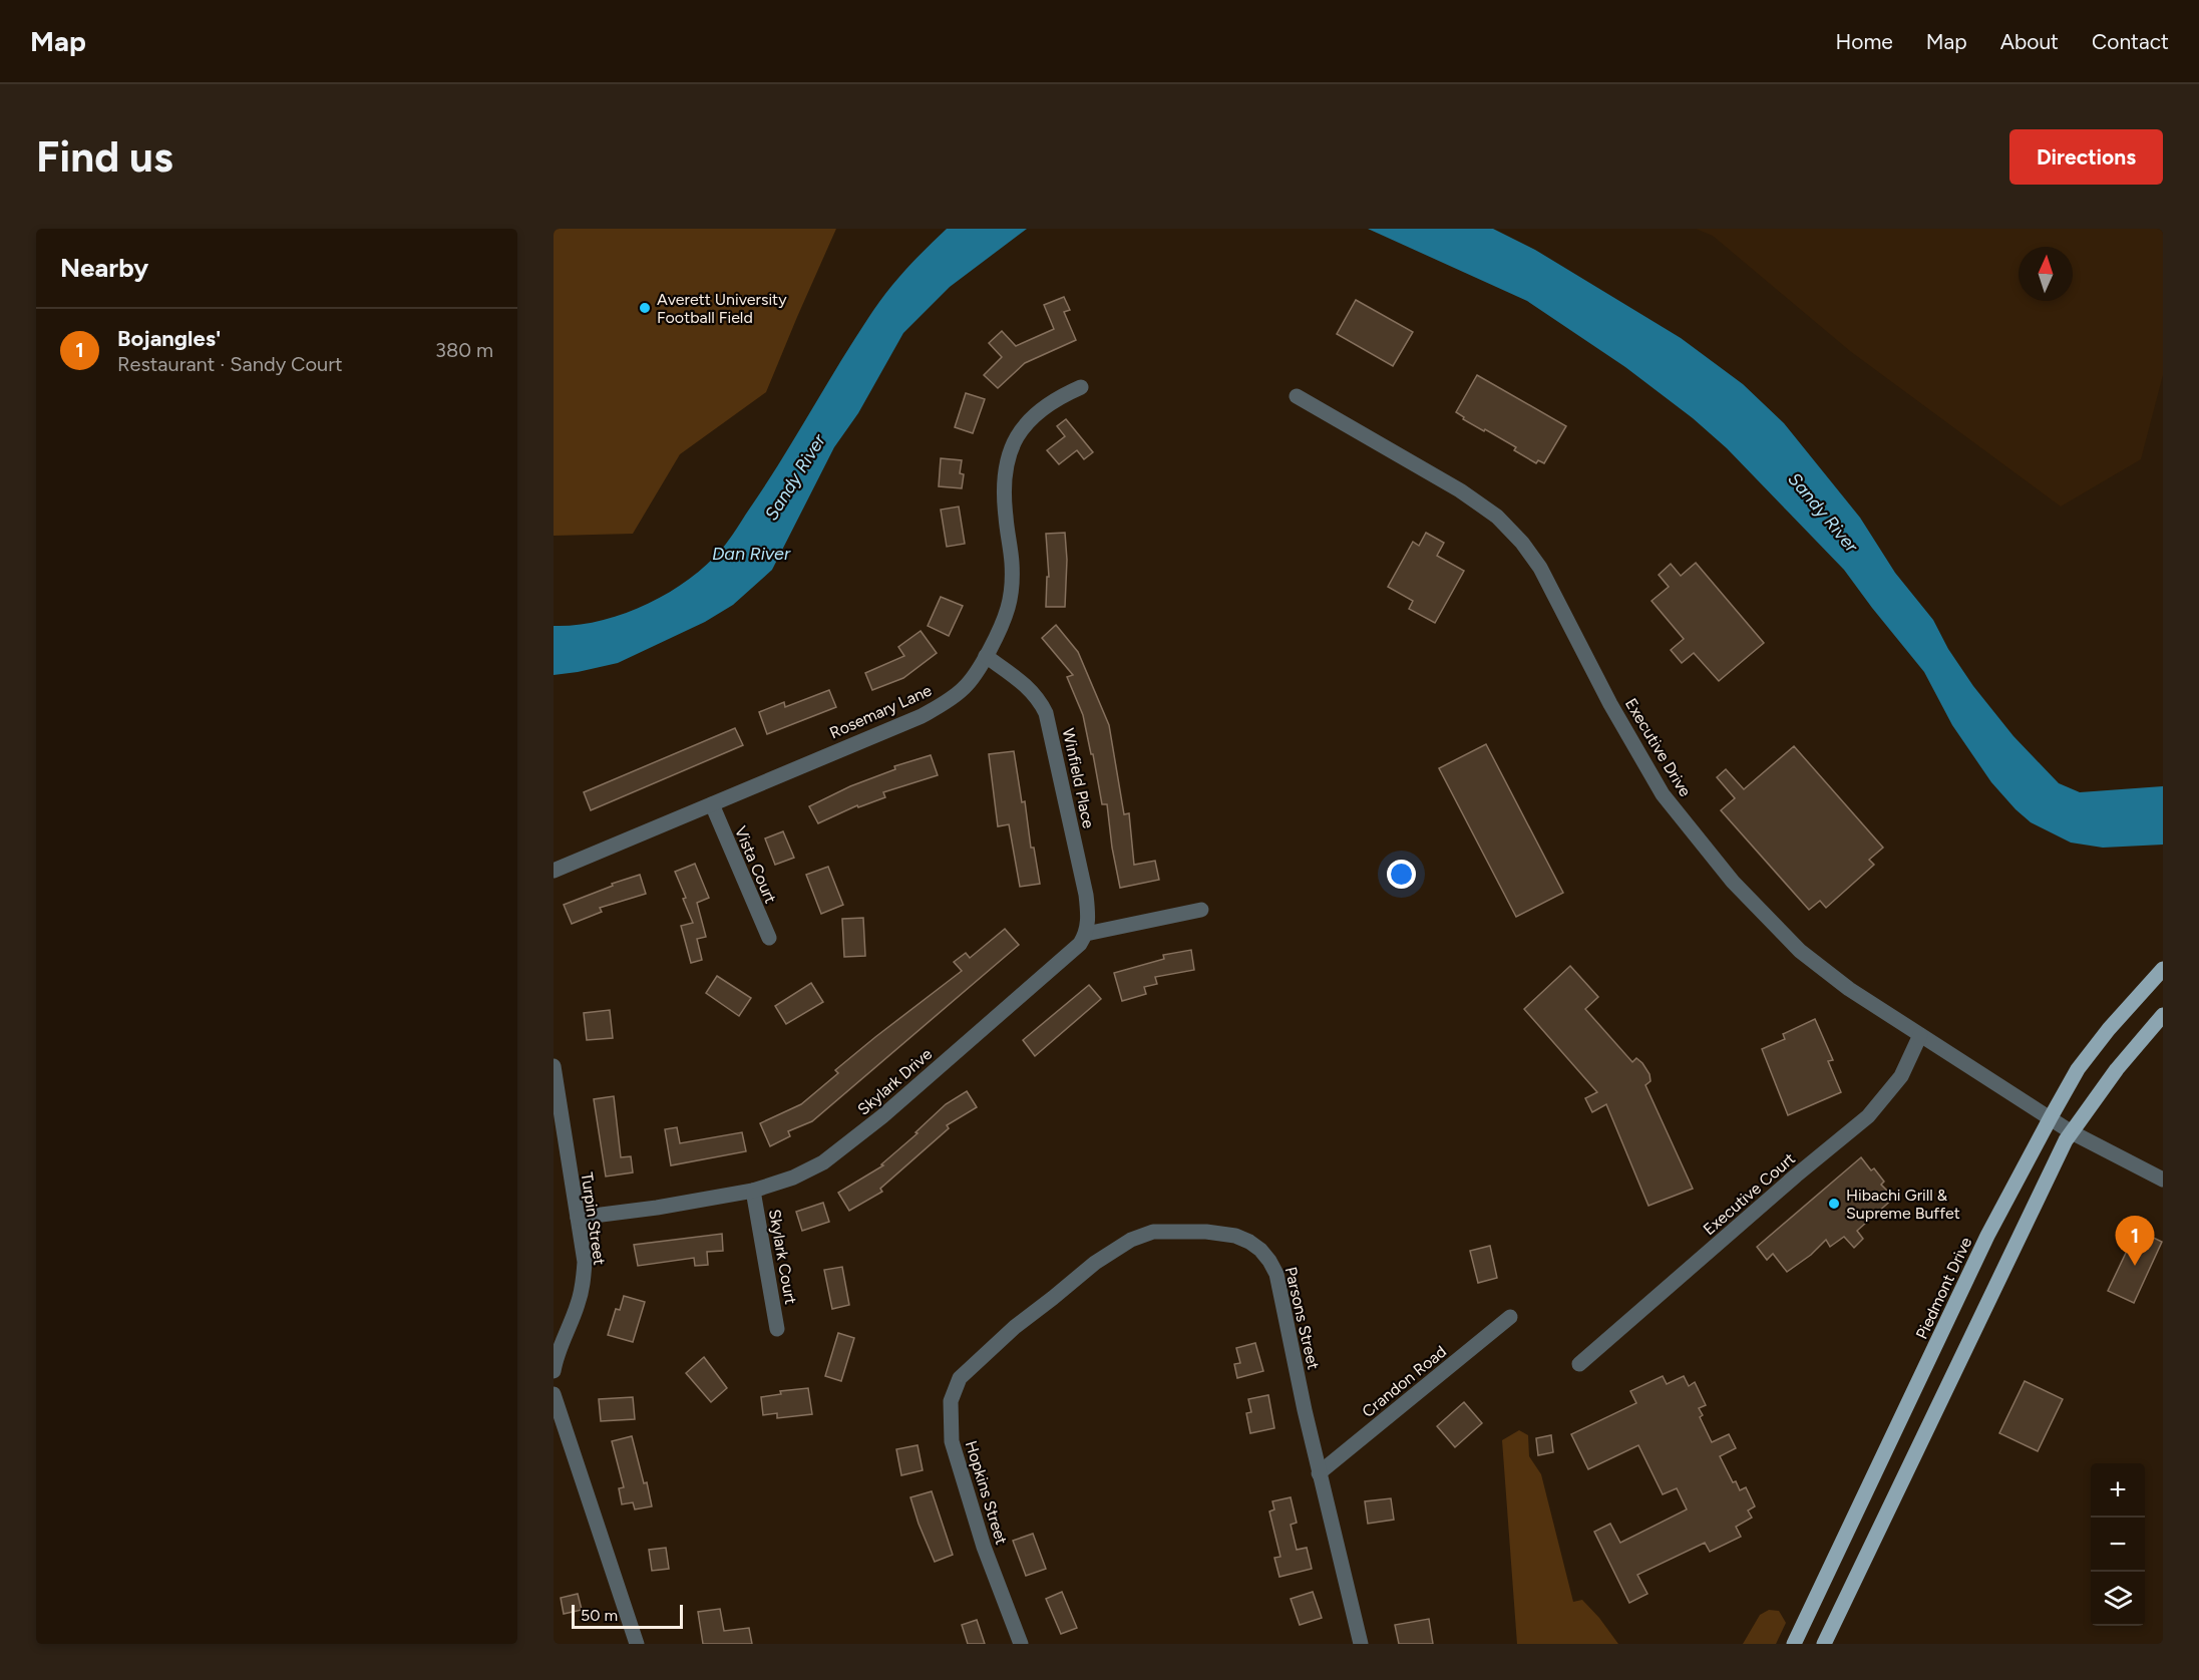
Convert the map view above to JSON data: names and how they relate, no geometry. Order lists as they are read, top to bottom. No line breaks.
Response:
{"streets":{"main road":["Piedmont Drive"],"street":["Rosemary Lane","Executive Drive","Winfield Place","Vista Court","Skylark Drive","Executive Court","Turpin Street","Skylark Court","Parsons Street","Crandon Road","Hopkins Street"]},"crossings":[["Rosemary Lane","Winfield Place"],["Rosemary Lane","Vista Court"],["Executive Drive","Executive Court"],["Executive Drive","Piedmont Drive"],["Winfield Place","Skylark Drive"],["Skylark Drive","Turpin Street"],["Skylark Drive","Skylark Court"],["Parsons Street","Crandon Road"],["Parsons Street","Hopkins Street"]],"water":["Sandy River","Dan River"],"places":["Averett University Football Field","Hibachi Grill & Supreme Buffet"],"scale_bar":"50 m","north":"top","page":{"header":"Map","nav":["Home","Map","About","Contact"],"buttons":"Directions","title":"Find us","heading":"Nearby","list":[{"mark":"1","name":"Bojangles'","note":"Restaurant · Sandy Court","value":"380 m"}],"pins":"1","map_buttons":["+","−"],"scale":"50 m"}}
